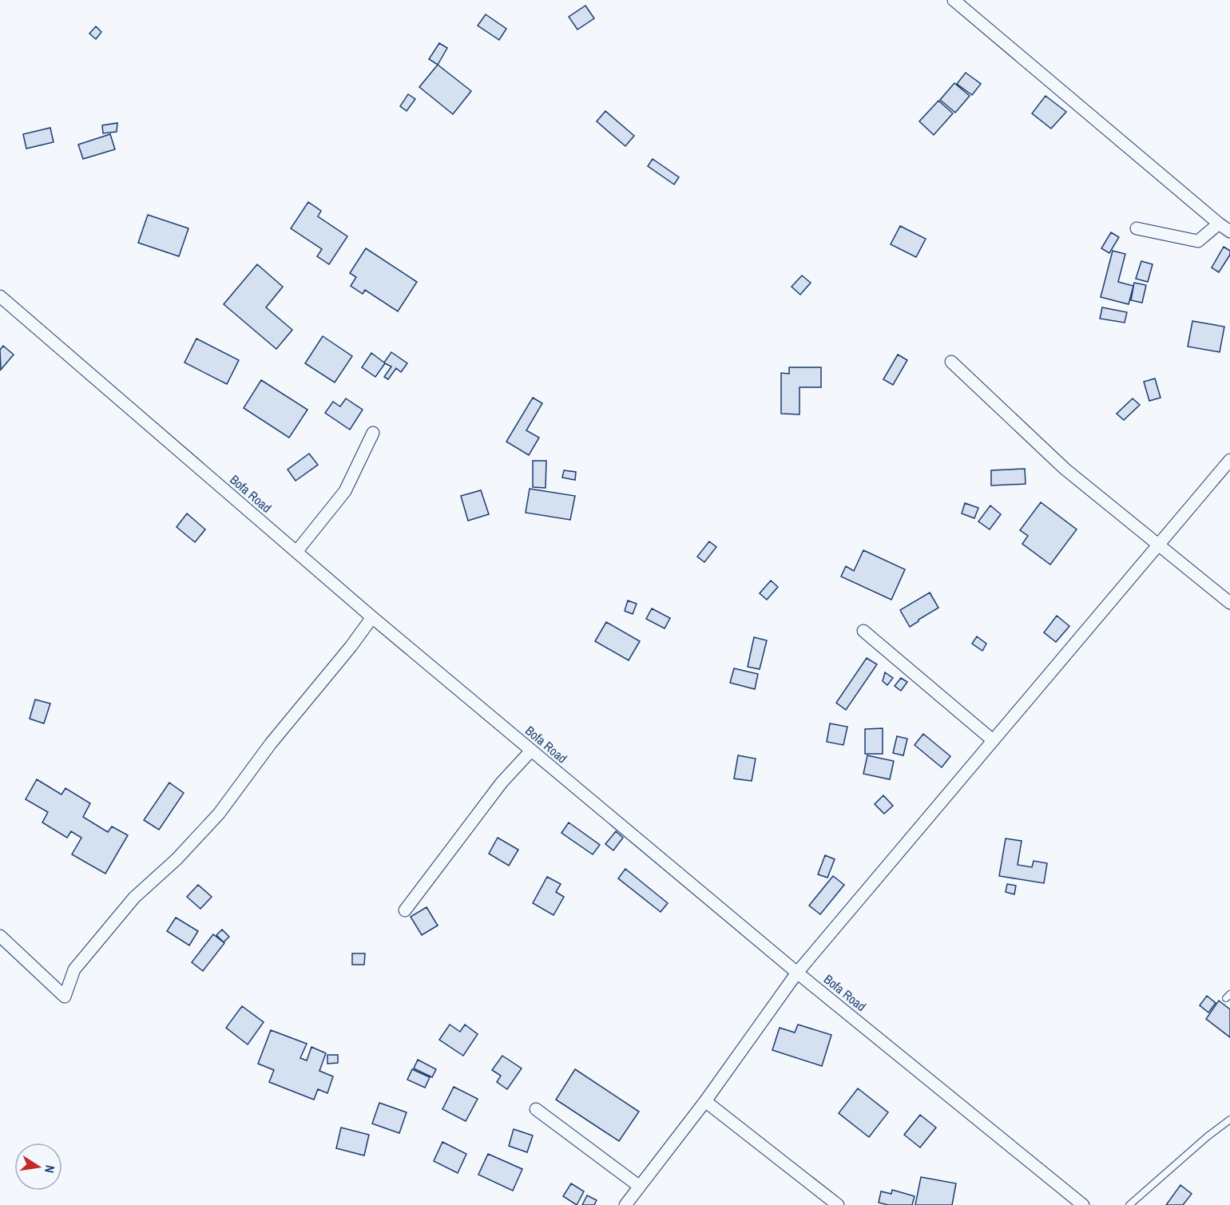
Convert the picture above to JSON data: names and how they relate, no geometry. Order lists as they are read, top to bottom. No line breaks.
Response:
{"streets":{"street":["Bofa Road"]},"north":"right"}
